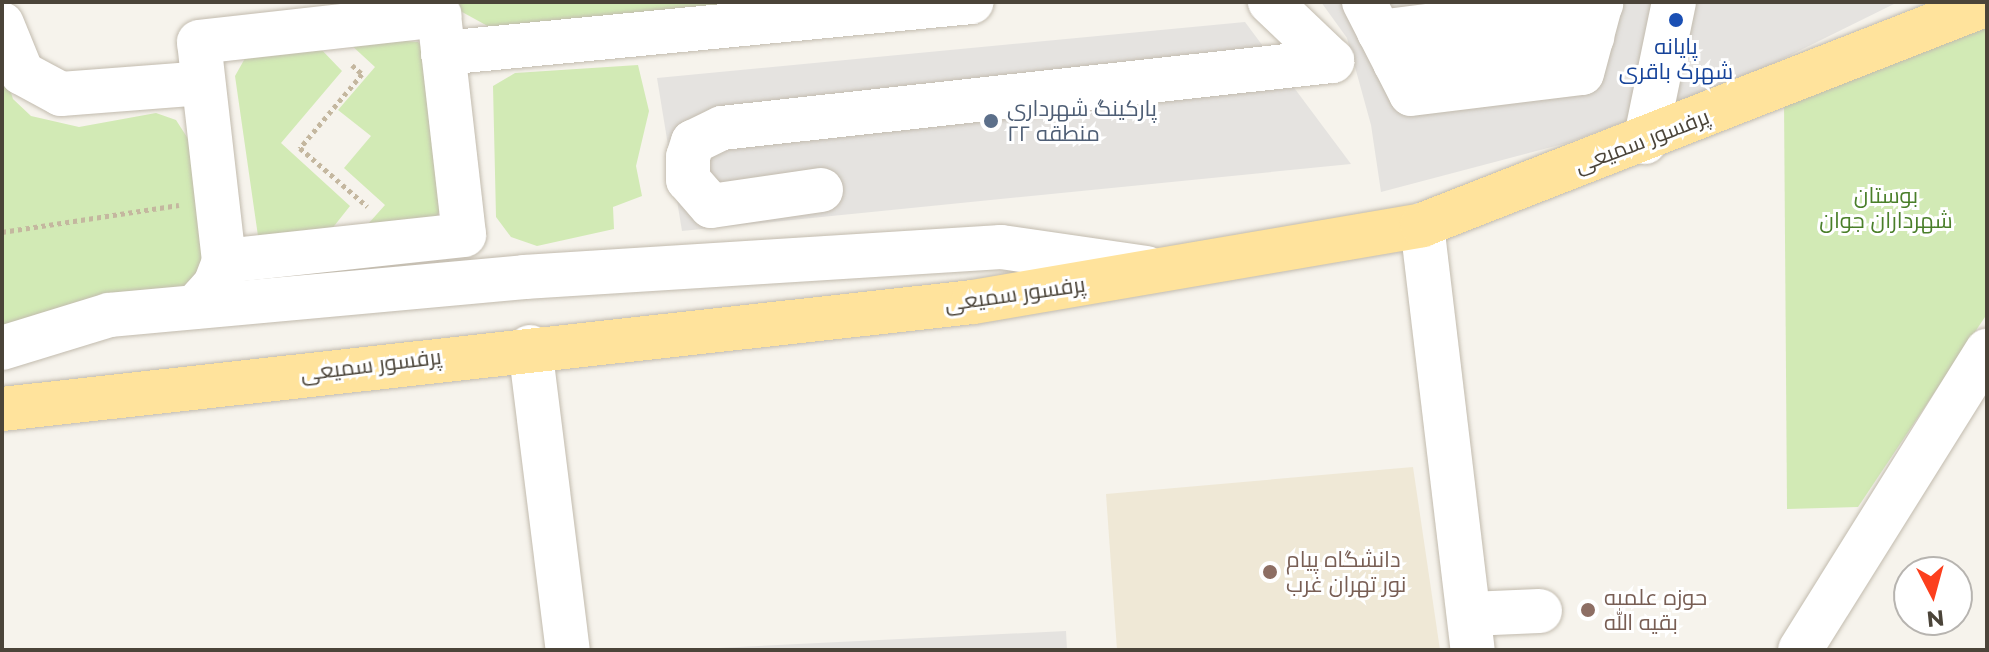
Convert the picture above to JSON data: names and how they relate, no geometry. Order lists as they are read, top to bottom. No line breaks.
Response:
{"streets":{"main road":["پرفسور سمیعی"]},"parks":["بوستان شهرداران جوان"],"places":["پایانه شهرک باقری","پارکینگ شهرداری منطقه ۲۲","دانشگاه پیام نور تهران غرب","حوزه علمیه بقیه الله"],"north":"bottom"}
